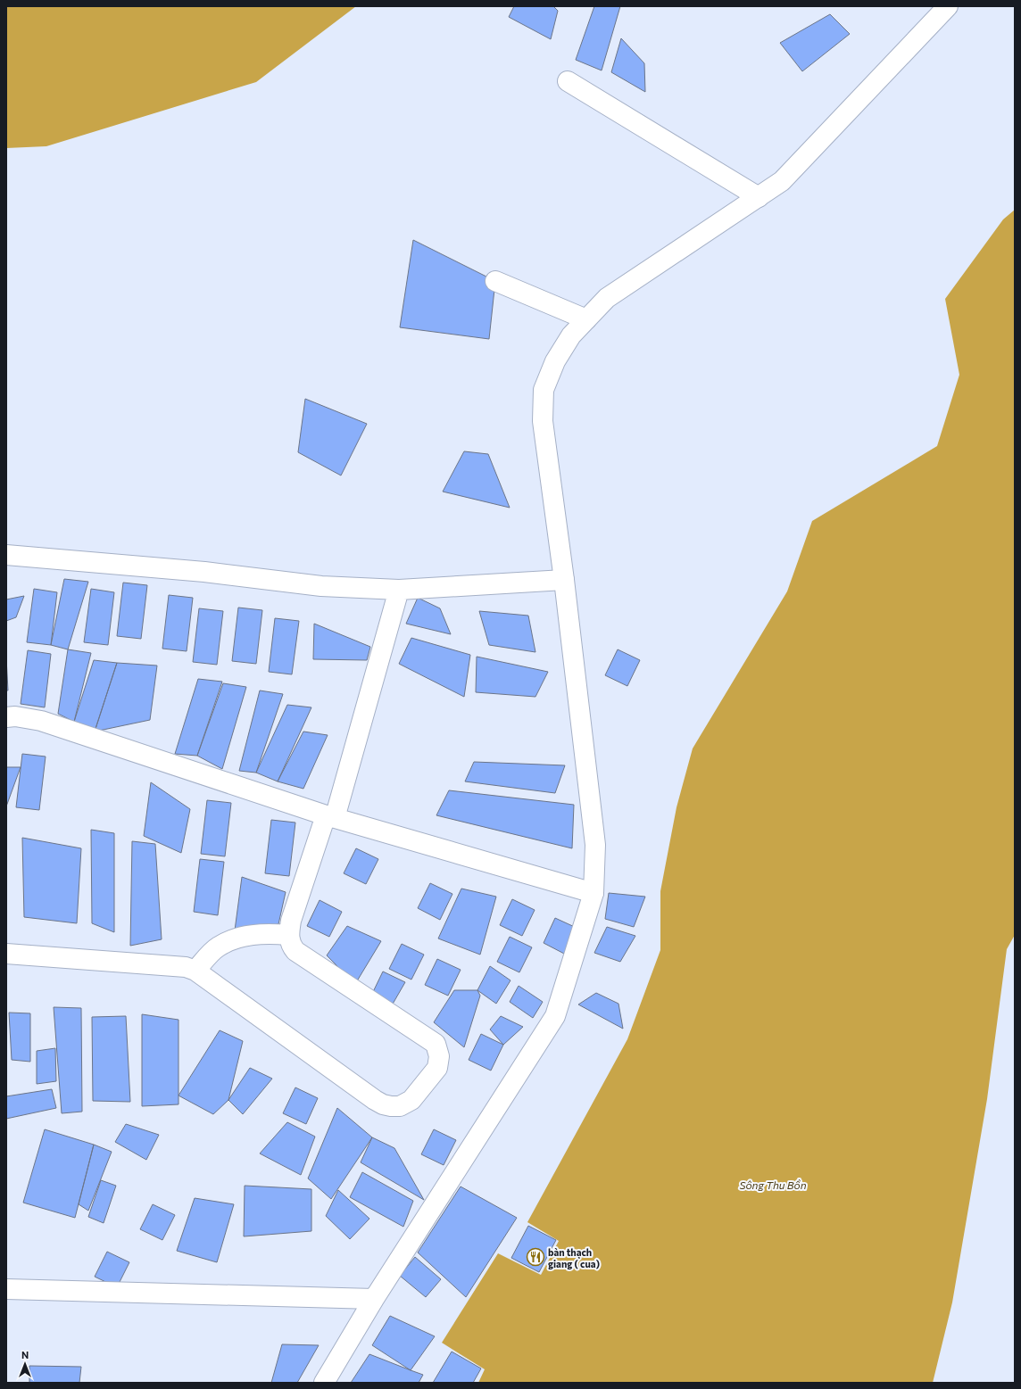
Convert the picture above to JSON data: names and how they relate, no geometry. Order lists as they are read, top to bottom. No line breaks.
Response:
{"water":["Sông Thu Bồn"],"places":{"restaurant":["bàn thạch giang ( cua)"]},"north":"top"}
